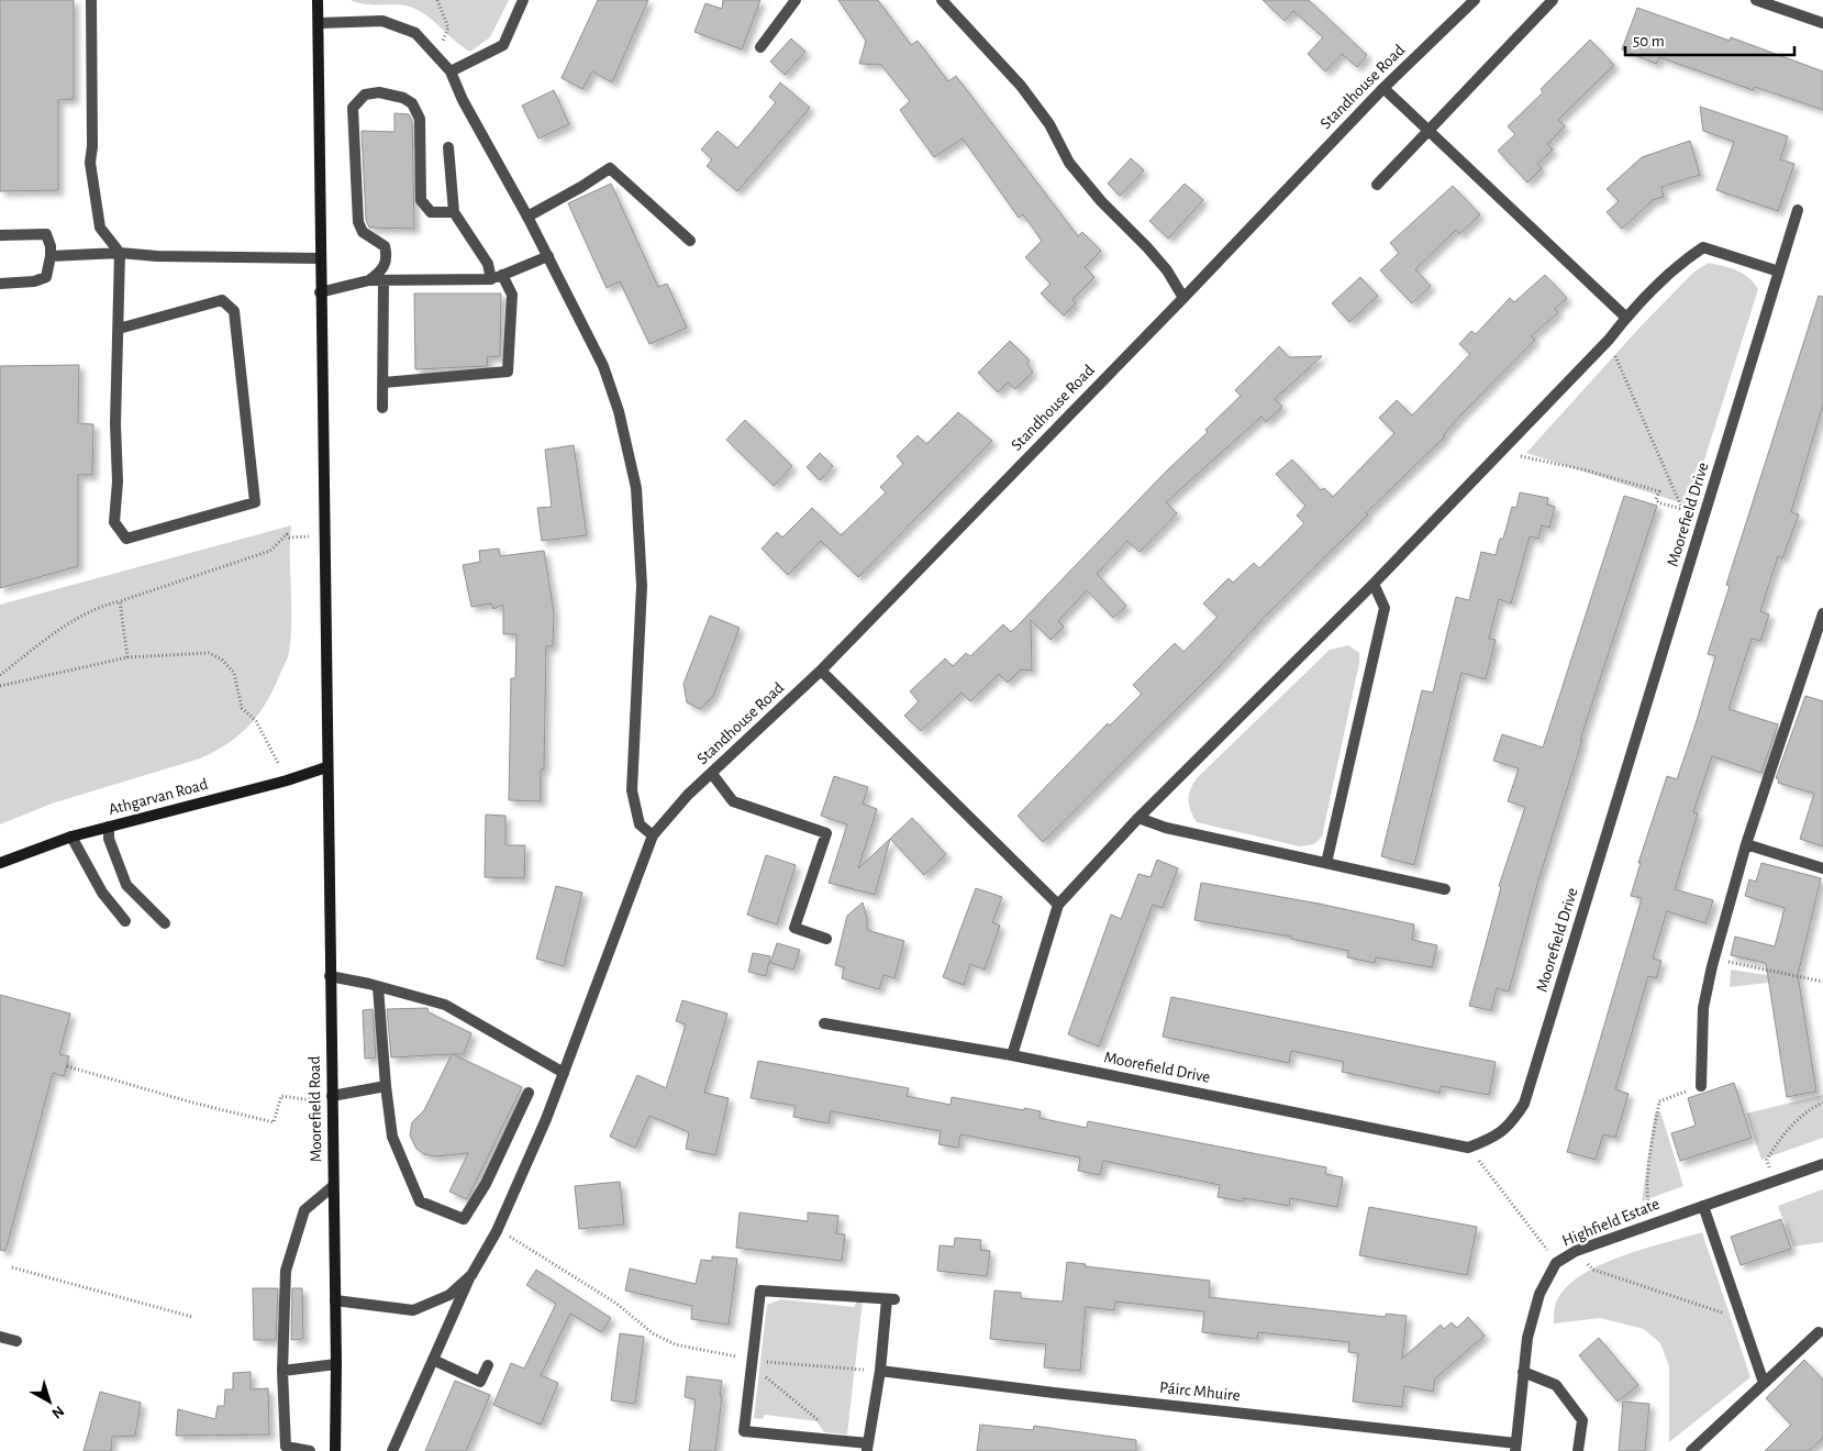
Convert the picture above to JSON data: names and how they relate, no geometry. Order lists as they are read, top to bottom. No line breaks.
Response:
{"streets":{"main road":["Athgarvan Road","Moorefield Road"],"street":["Standhouse Road","Moorefield Drive","Highfield Estate","Páirc Mhuire"]},"crossings":[["Athgarvan Road","Moorefield Road"],["Highfield Estate","Páirc Mhuire"]],"scale_bar":"50 m","north":"bottom right"}
